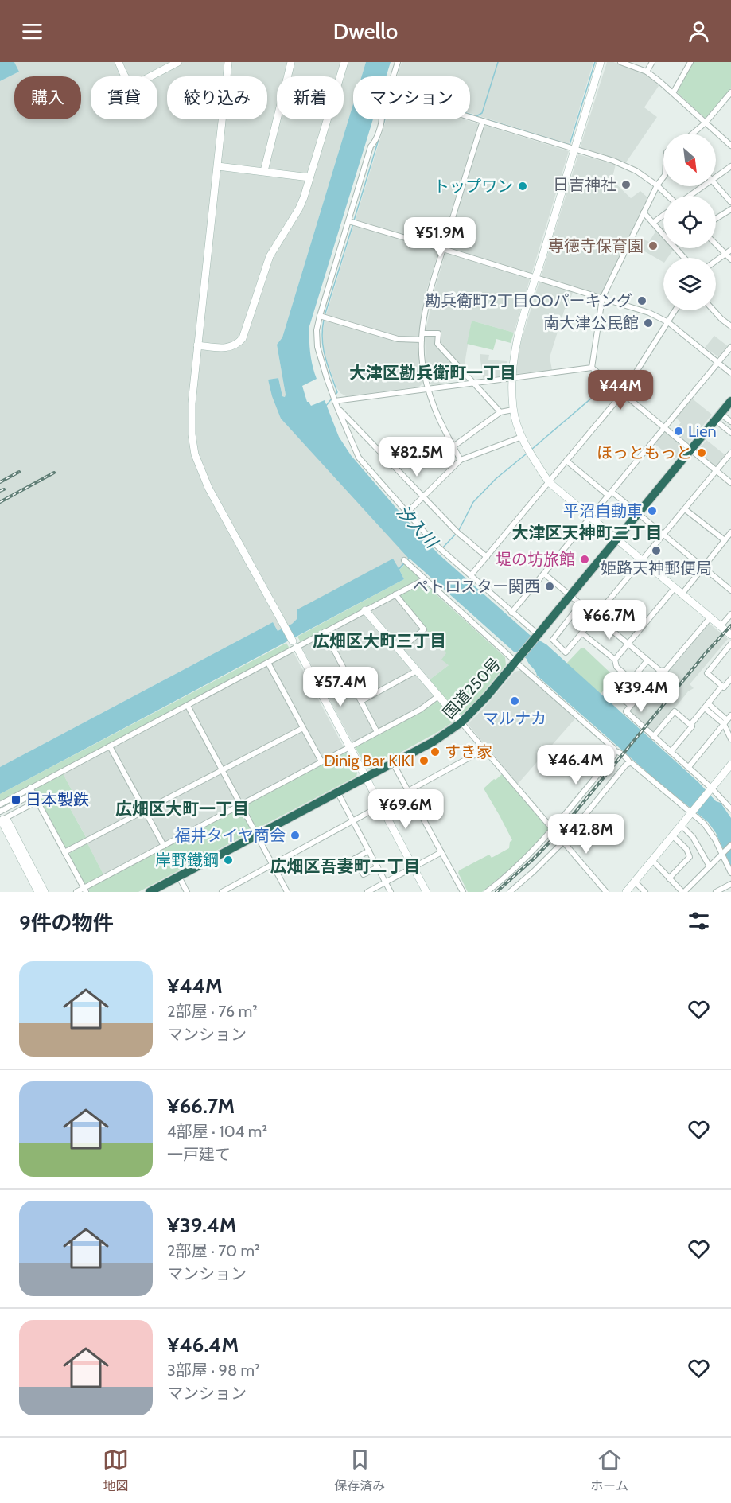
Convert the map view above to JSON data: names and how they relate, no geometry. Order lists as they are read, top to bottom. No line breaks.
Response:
{"streets":{"highway":["国道250号"]},"districts":["大津区勘兵衛町一丁目","大津区天神町二丁目","広畑区大町三丁目","広畑区大町一丁目","広畑区吾妻町二丁目"],"water":["汐入川"],"places":{"other":["日吉神社","トップワン","専徳寺保育園","勘兵衛町2丁目OOパーキング","南大津公民館","Lien","ほっともっと","平沼自動車","姫路天神郵便局","堤の坊旅館","ペトロスター関西","マルナカ","すき家","Dinig Bar KIKI","福井タイヤ商会","岸野鐵鋼"],"transit":["日本製鉄"]},"north":"bottom right","page":{"header":"Dwello","chip":["購入","賃貸","絞り込み","新着","マンション"],"price":["¥51.9M","¥44M","¥82.5M","¥66.7M","¥57.4M","¥39.4M","¥46.4M","¥69.6M","¥42.8M"],"heading":"9件の物件","list":[{"name":"¥44M","note":"2部屋 · 76 m² · マンション"},{"name":"¥66.7M","note":"4部屋 · 104 m² · 一戸建て"},{"name":"¥39.4M","note":"2部屋 · 70 m² · マンション"},{"name":"¥46.4M","note":"3部屋 · 98 m² · マンション"}],"tabs":["地図","保存済み","ホーム"]}}
